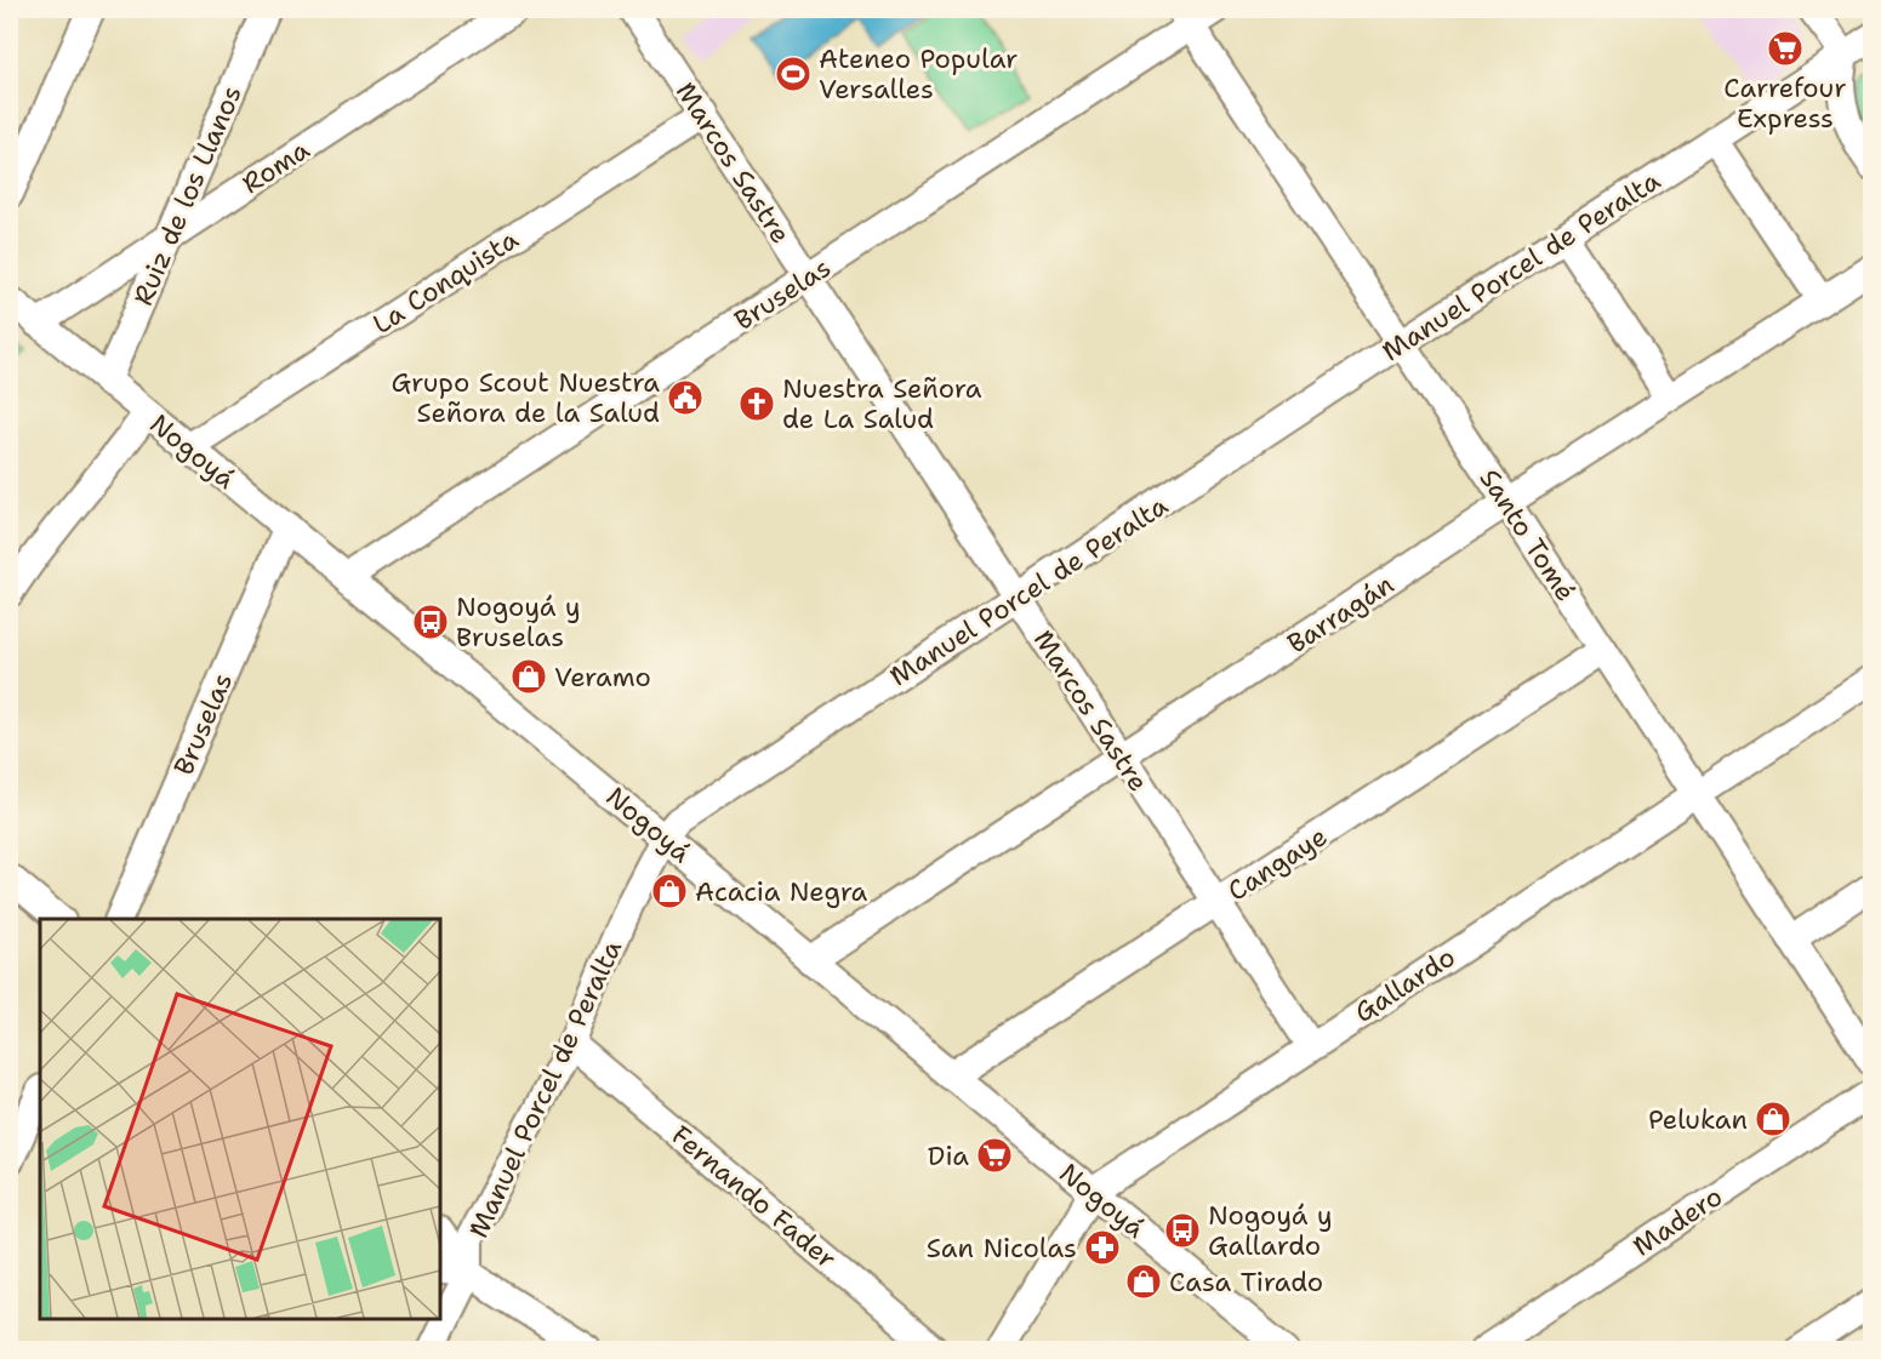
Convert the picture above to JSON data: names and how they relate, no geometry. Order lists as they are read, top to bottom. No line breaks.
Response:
{"streets":{"street":["Marcos Sastre","Roma","Ruiz de los Llanos","Manuel Porcel de Peralta","La Conquista","Bruselas","Nogoyá","Santo Tomé","Barragán","Cangaye","Gallardo","Fernando Fader","Madero"]},"crossings":[["Marcos Sastre","Manuel Porcel de Peralta"],["Marcos Sastre","La Conquista"],["Marcos Sastre","Bruselas"],["Marcos Sastre","Barragán"],["Marcos Sastre","Cangaye"],["Marcos Sastre","Gallardo"],["Roma","Ruiz de los Llanos"],["Roma","Nogoyá"],["Ruiz de los Llanos","Nogoyá"],["Manuel Porcel de Peralta","Nogoyá"],["Manuel Porcel de Peralta","Santo Tomé"],["Manuel Porcel de Peralta","Fernando Fader"],["La Conquista","Nogoyá"],["Bruselas","Nogoyá"],["Bruselas","Santo Tomé"],["Nogoyá","Barragán"],["Nogoyá","Cangaye"],["Nogoyá","Gallardo"],["Santo Tomé","Barragán"],["Santo Tomé","Cangaye"],["Santo Tomé","Gallardo"]],"places":{"supermarket":["Carrefour Express","Dia"],"sports":["Ateneo Popular Versalles"],"public building":["Grupo Scout Nuestra Señora de la Salud"],"church":["Nuestra Señora de La Salud"],"bus stop":["Nogoyá y Bruselas","Nogoyá y Gallardo"],"shop":["Veramo","Acacia Negra","Pelukan","Casa Tirado"],"pharmacy":["San Nicolas"]}}
